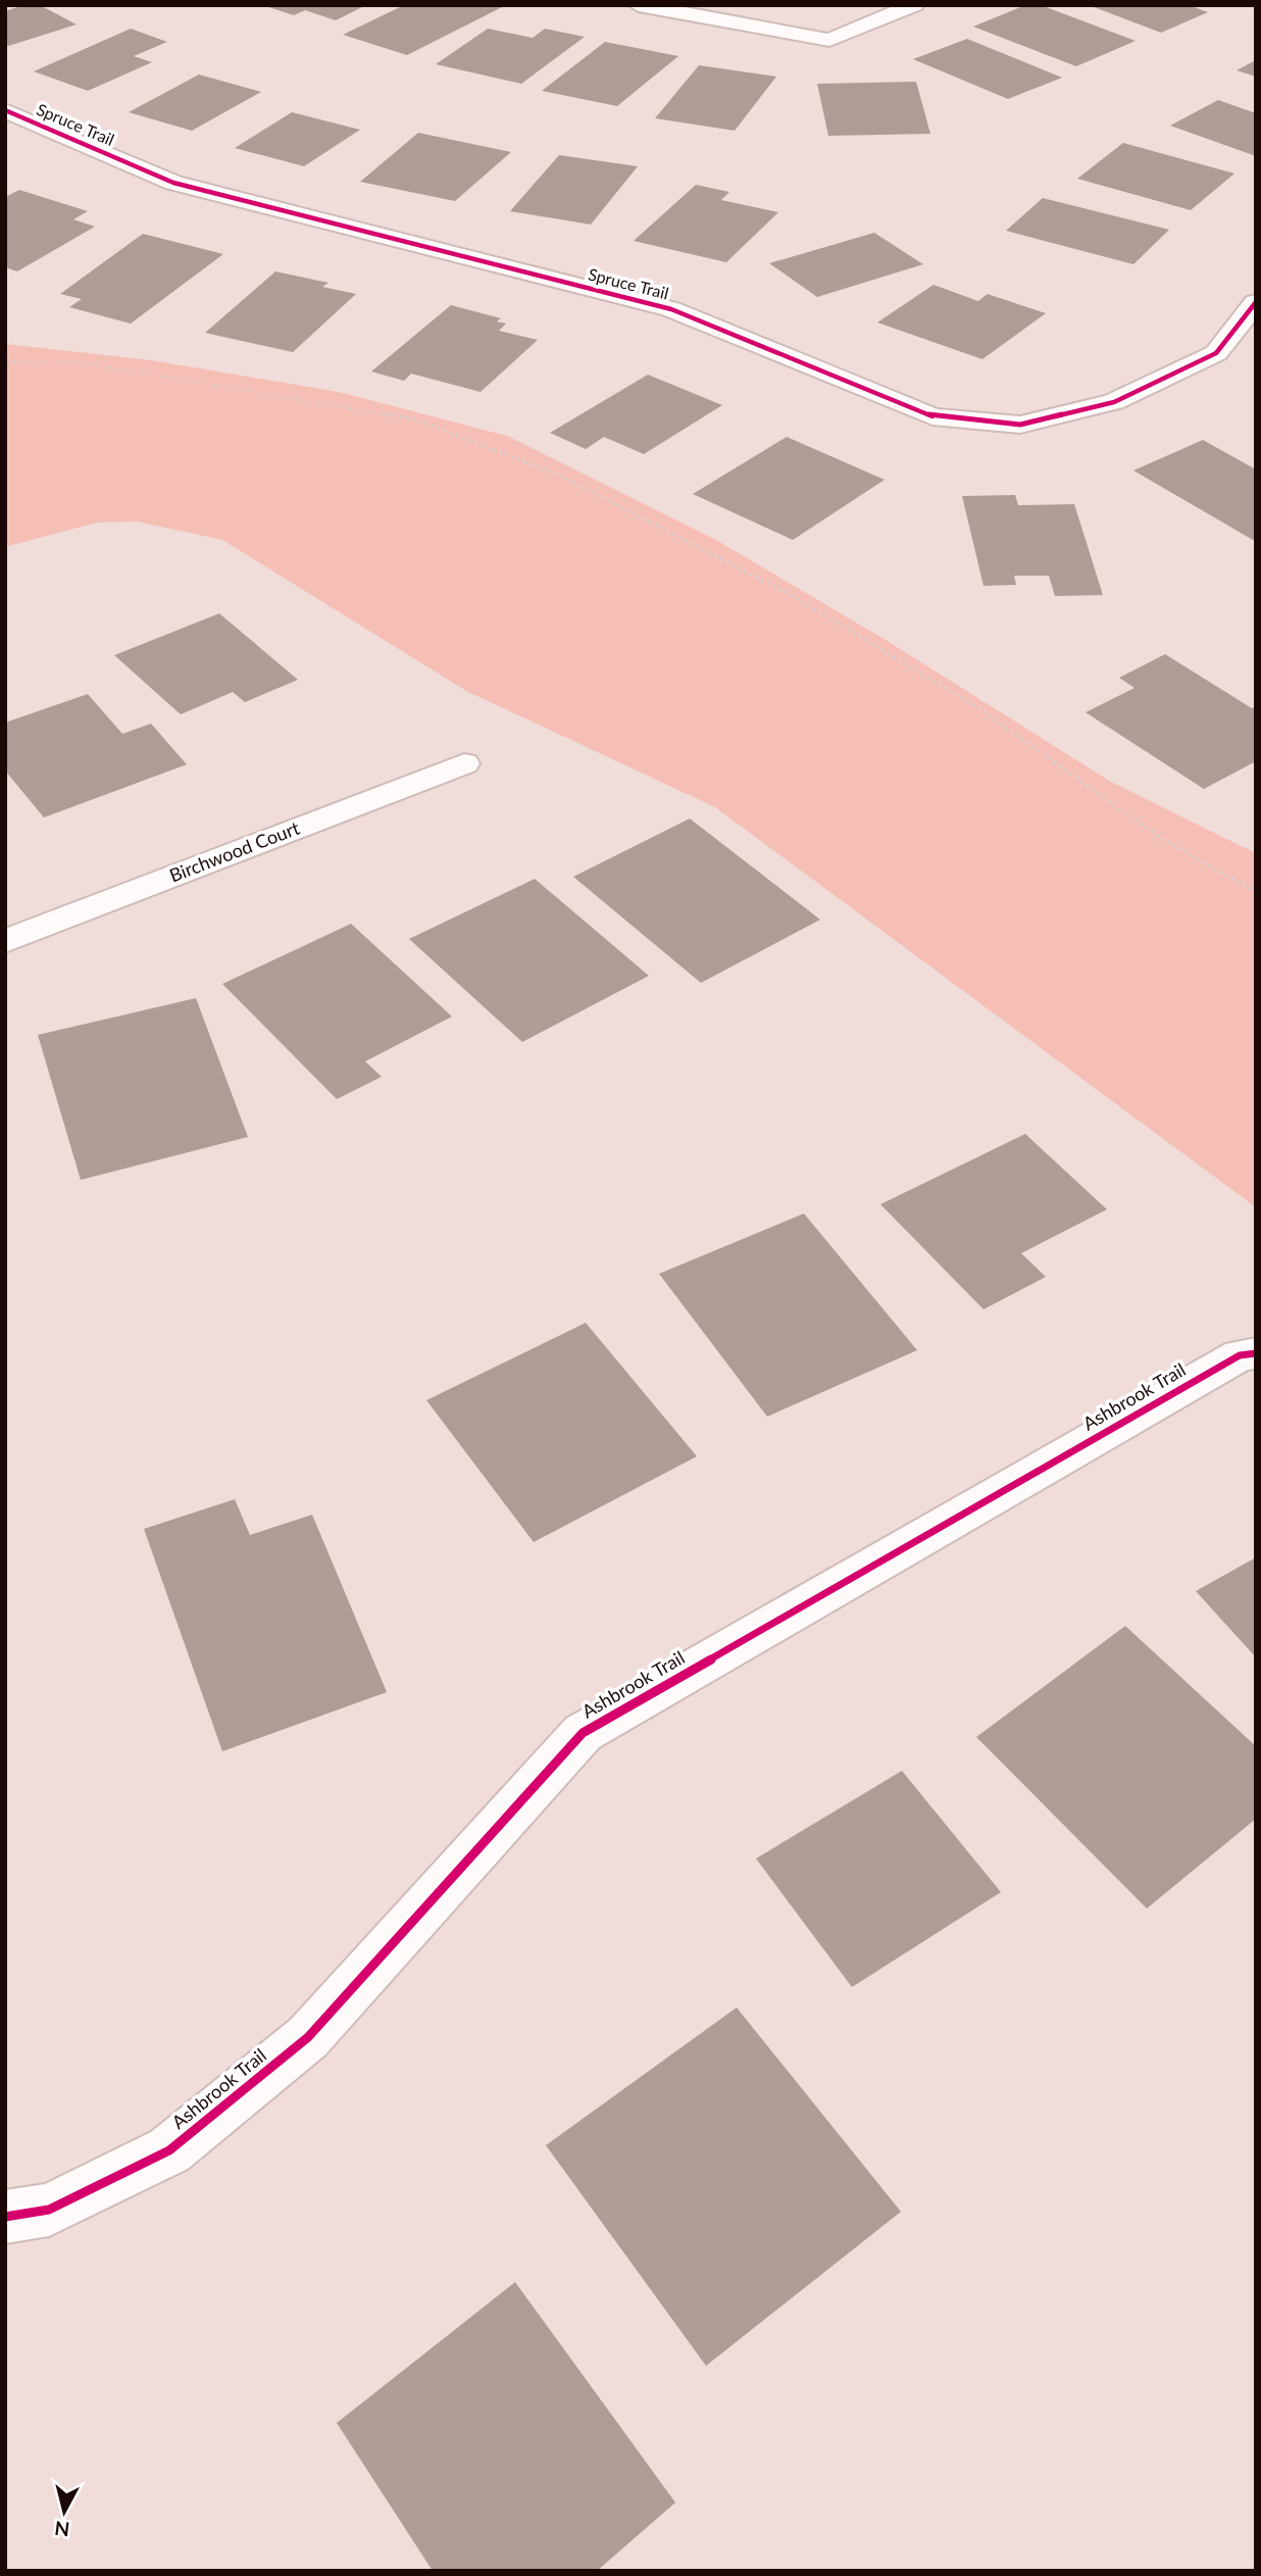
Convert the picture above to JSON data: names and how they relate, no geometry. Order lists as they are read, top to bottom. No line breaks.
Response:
{"streets":{"street":["Spruce Trail","Birchwood Court","Ashbrook Trail"]},"north":"bottom"}
